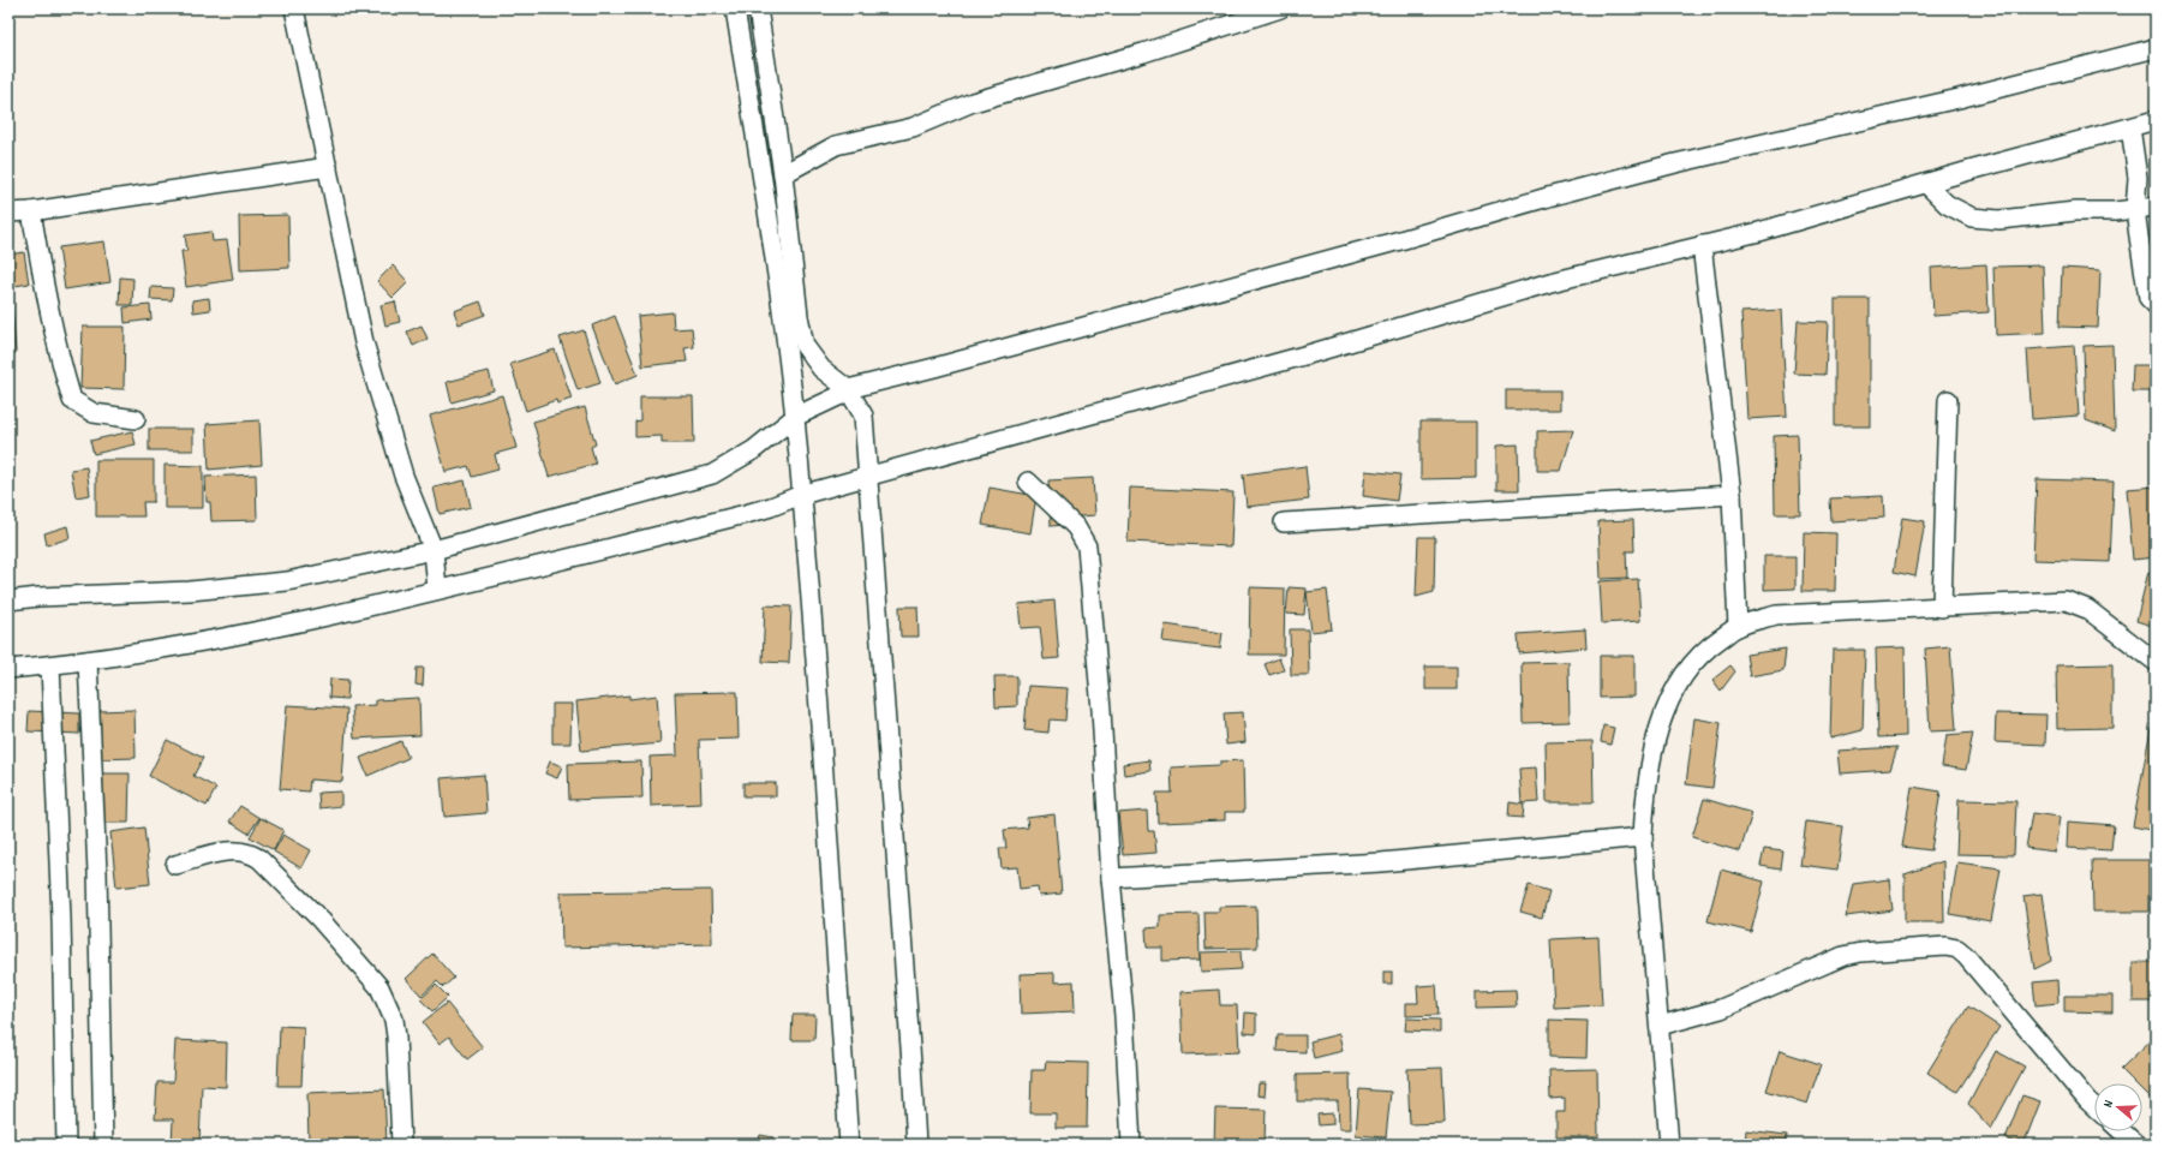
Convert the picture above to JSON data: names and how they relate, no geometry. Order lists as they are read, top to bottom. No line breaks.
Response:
{"north":"left"}
